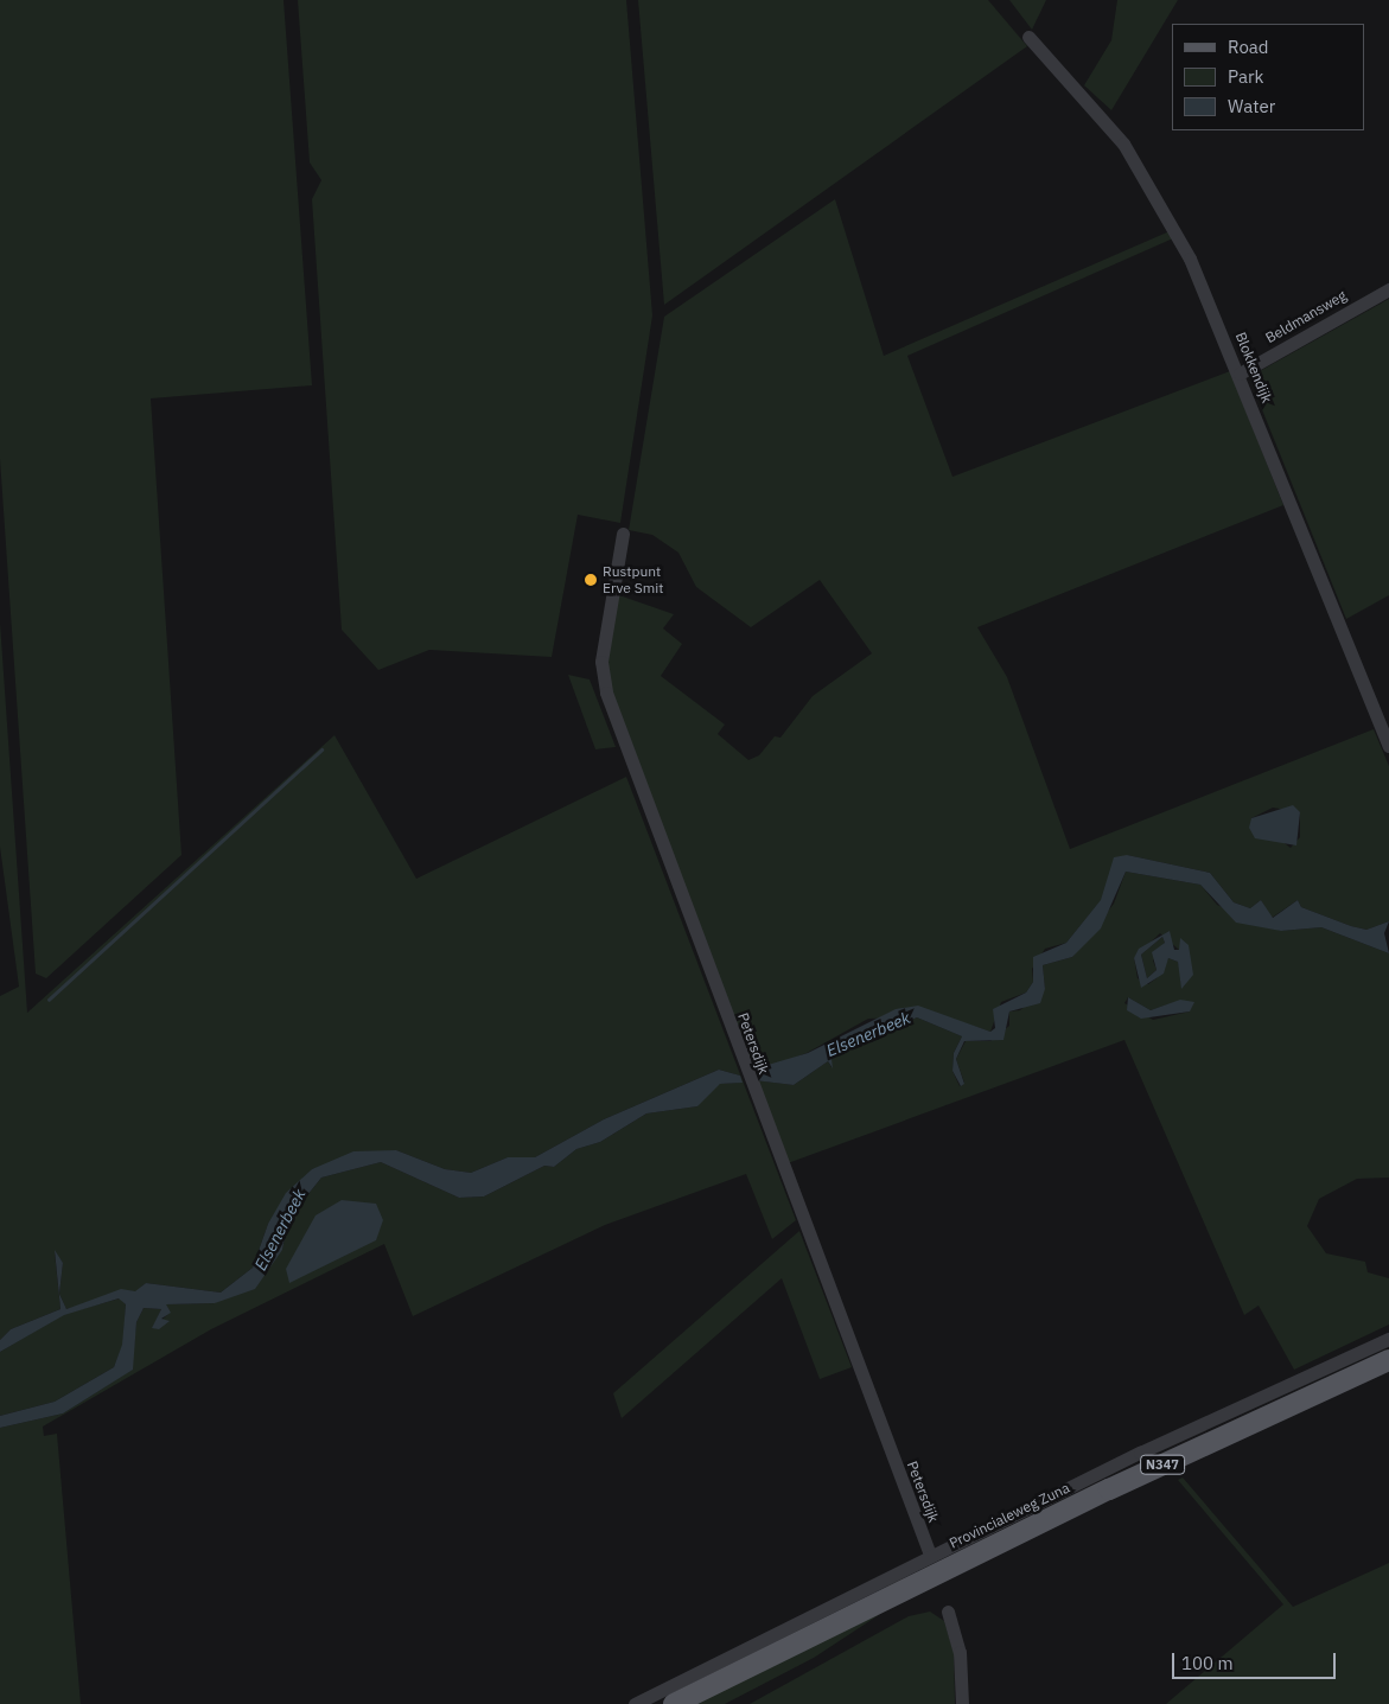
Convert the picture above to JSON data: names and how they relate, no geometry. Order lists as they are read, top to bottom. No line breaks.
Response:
{"streets":{"main road":["N347","Provincialeweg Zuna"],"street":["Beldmansweg","Blokkendijk","Petersdijk"]},"crossings":[["Beldmansweg","Blokkendijk"],["Petersdijk","Provincialeweg Zuna"]],"water":["Elsenerbeek"],"places":["Rustpunt Erve Smit"],"legend":["Road","Park","Water"],"scale_bar":"100 m"}
